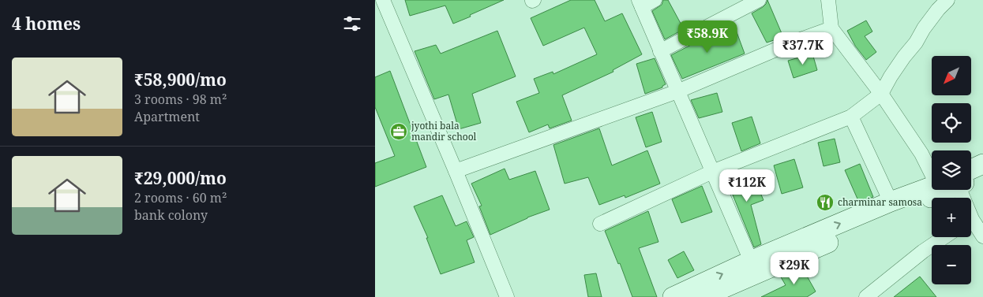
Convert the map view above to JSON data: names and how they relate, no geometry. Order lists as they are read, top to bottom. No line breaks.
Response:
{"places":{"office":["jyothi bala mandir school"],"restaurant":["charminar samosa"]},"north":"bottom left","page":{"heading":"4 homes","price":["₹58.9K","₹37.7K","₹112K","₹29K"],"list":[{"name":"₹58,900/mo","note":"3 rooms · 98 m² · Apartment"},{"name":"₹29,000/mo","note":"2 rooms · 60 m² · bank colony"}],"map_buttons":["+","−"]}}
